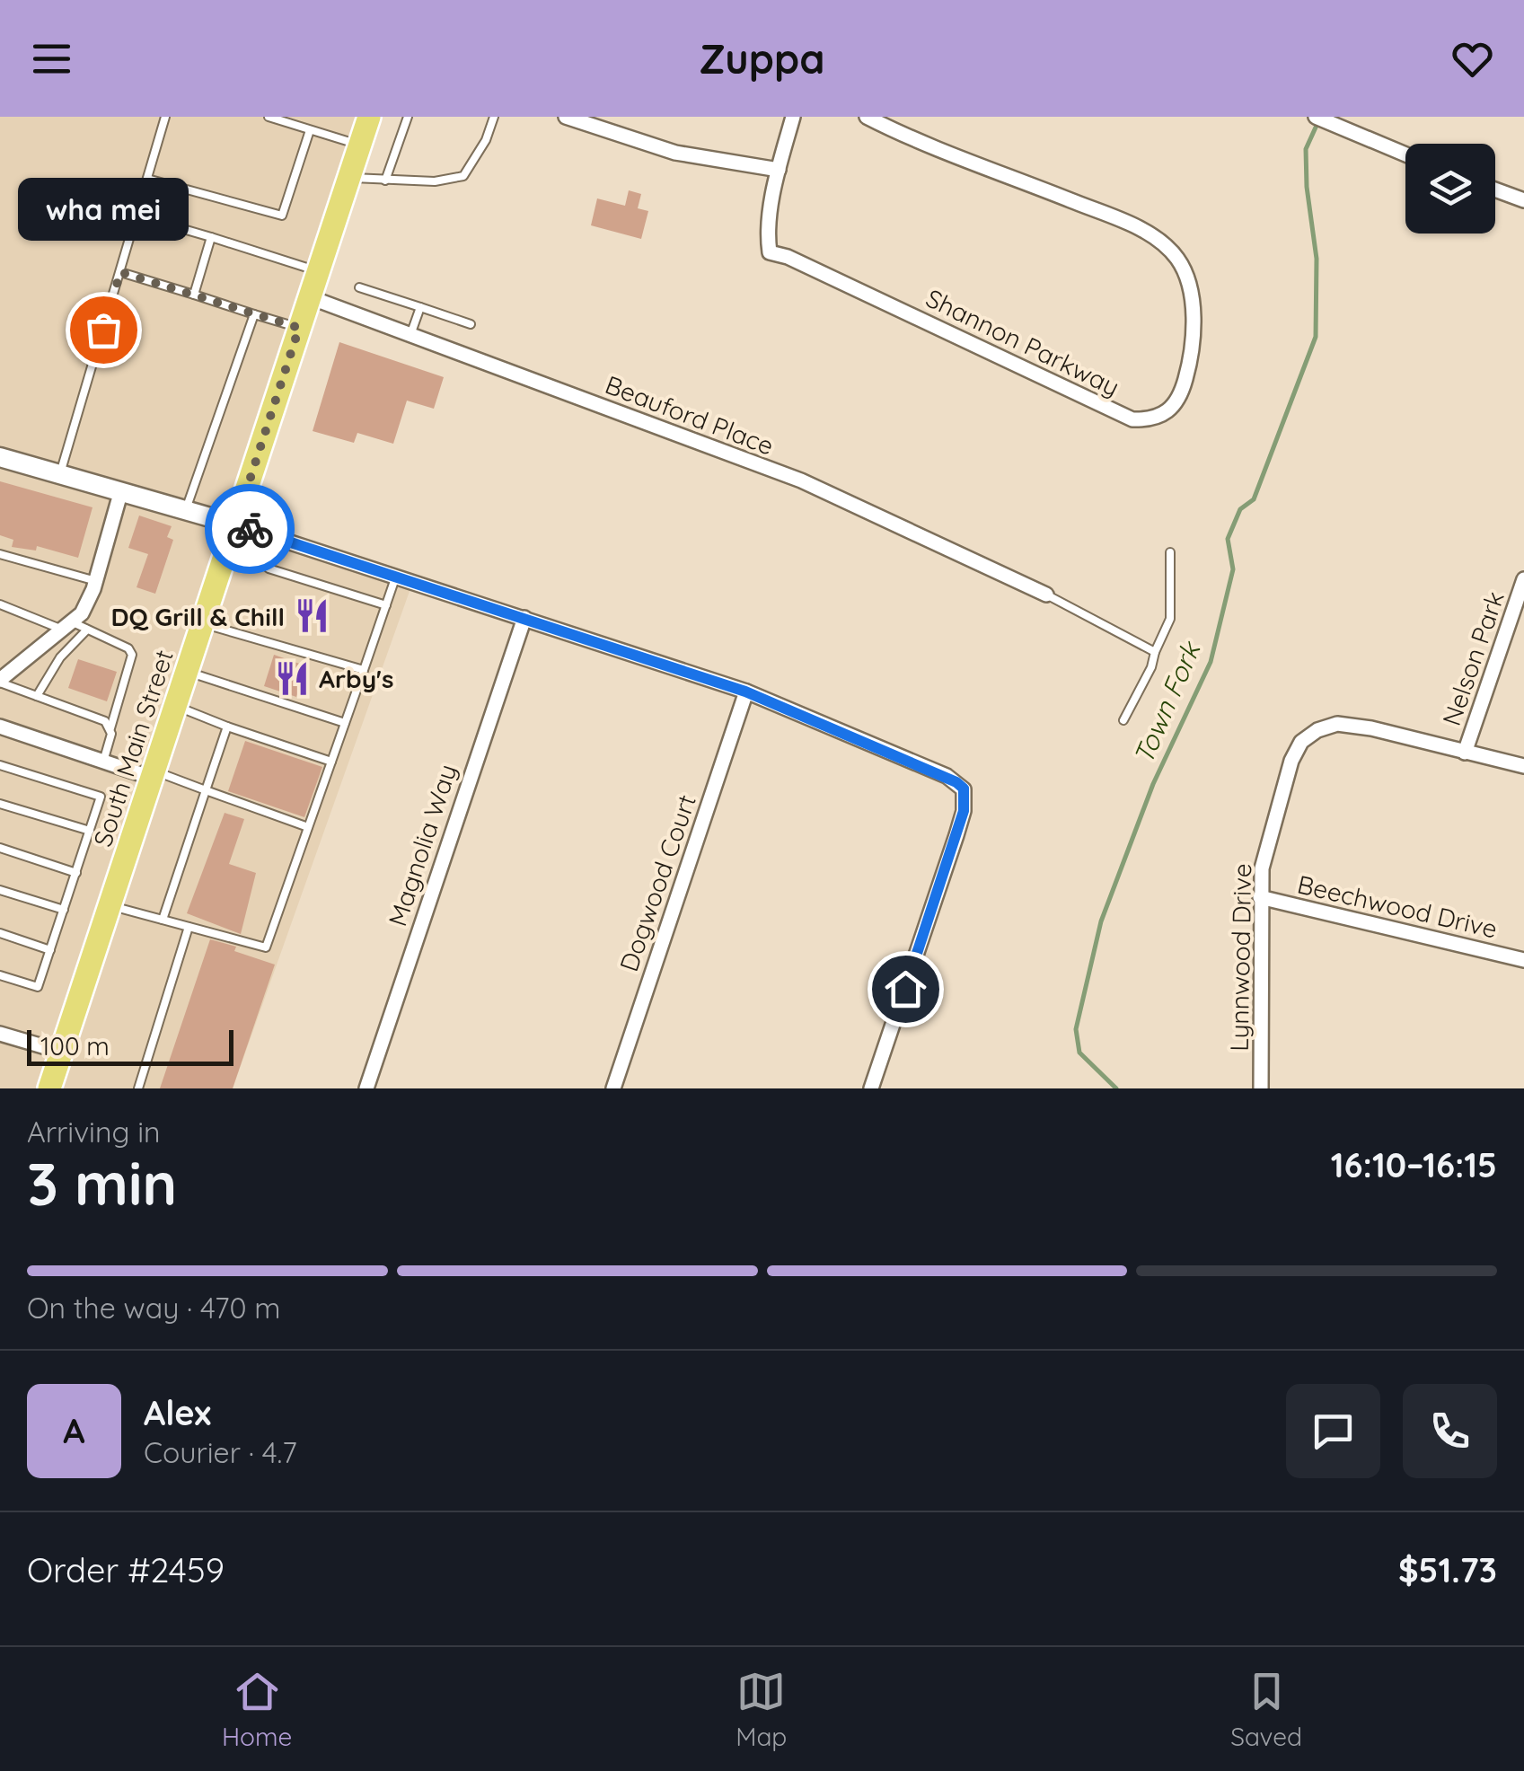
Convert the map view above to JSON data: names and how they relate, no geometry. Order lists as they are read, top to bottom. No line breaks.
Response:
{"streets":{"main road":["South Main Street"],"street":["Shannon Parkway","Beauford Place","Nelson Park","Magnolia Way","Dogwood Court","Beechwood Drive","Lynnwood Drive"]},"crossings":[["Beauford Place","South Main Street"],["Nelson Park","Lynnwood Drive"],["Beechwood Drive","Lynnwood Drive"]],"water":["Town Fork"],"places":{"other":["wha mei"],"restaurant":["DQ Grill & Chill","Arby's"]},"scale_bar":"100 m","page":{"header":"Zuppa","bubble":"wha mei","scale":"100 m","heading":["3 min","Arriving in","16:10–16:15"],"panel":["Alex","Courier · 4.7","Order #2459","$51.73"],"bar":"On the way · 470 m","round":"A","tabs":["Home","Map","Saved"]}}
